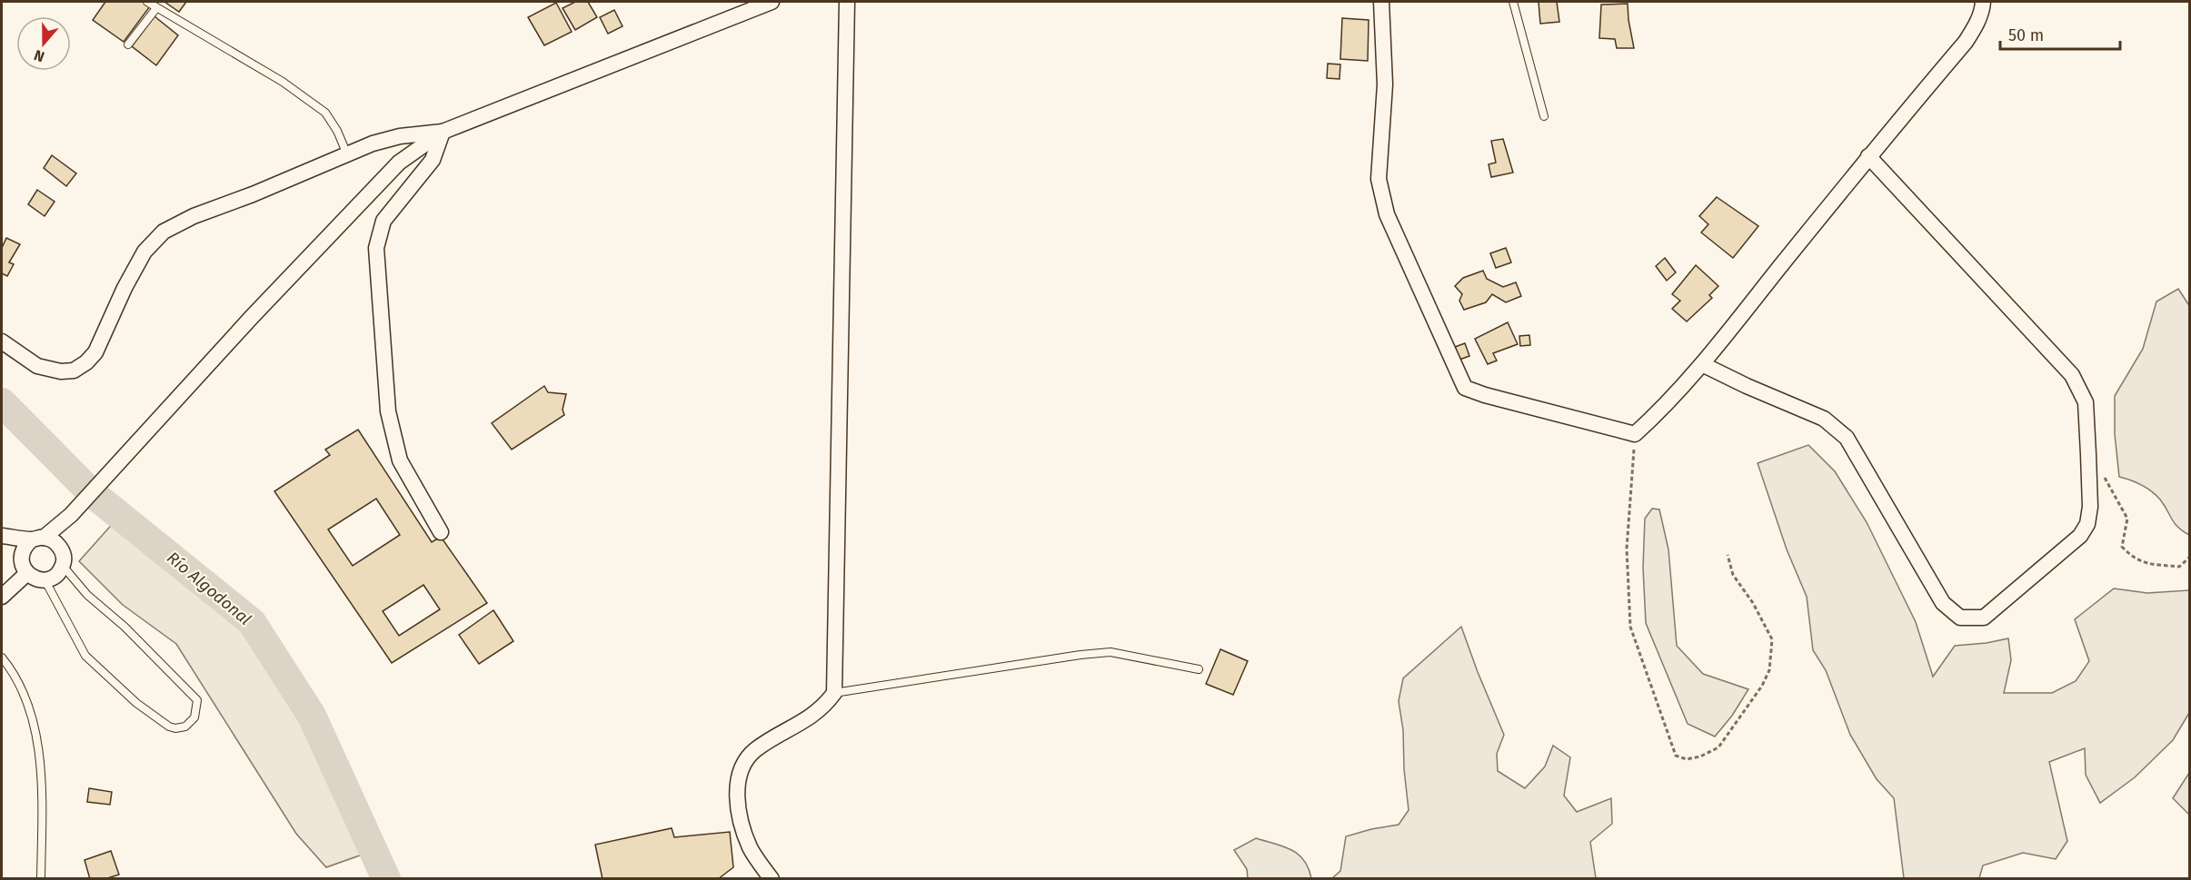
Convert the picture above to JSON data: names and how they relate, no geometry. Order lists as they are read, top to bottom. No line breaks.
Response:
{"water":["Río Algodonal"],"scale_bar":"50 m","north":"bottom"}
